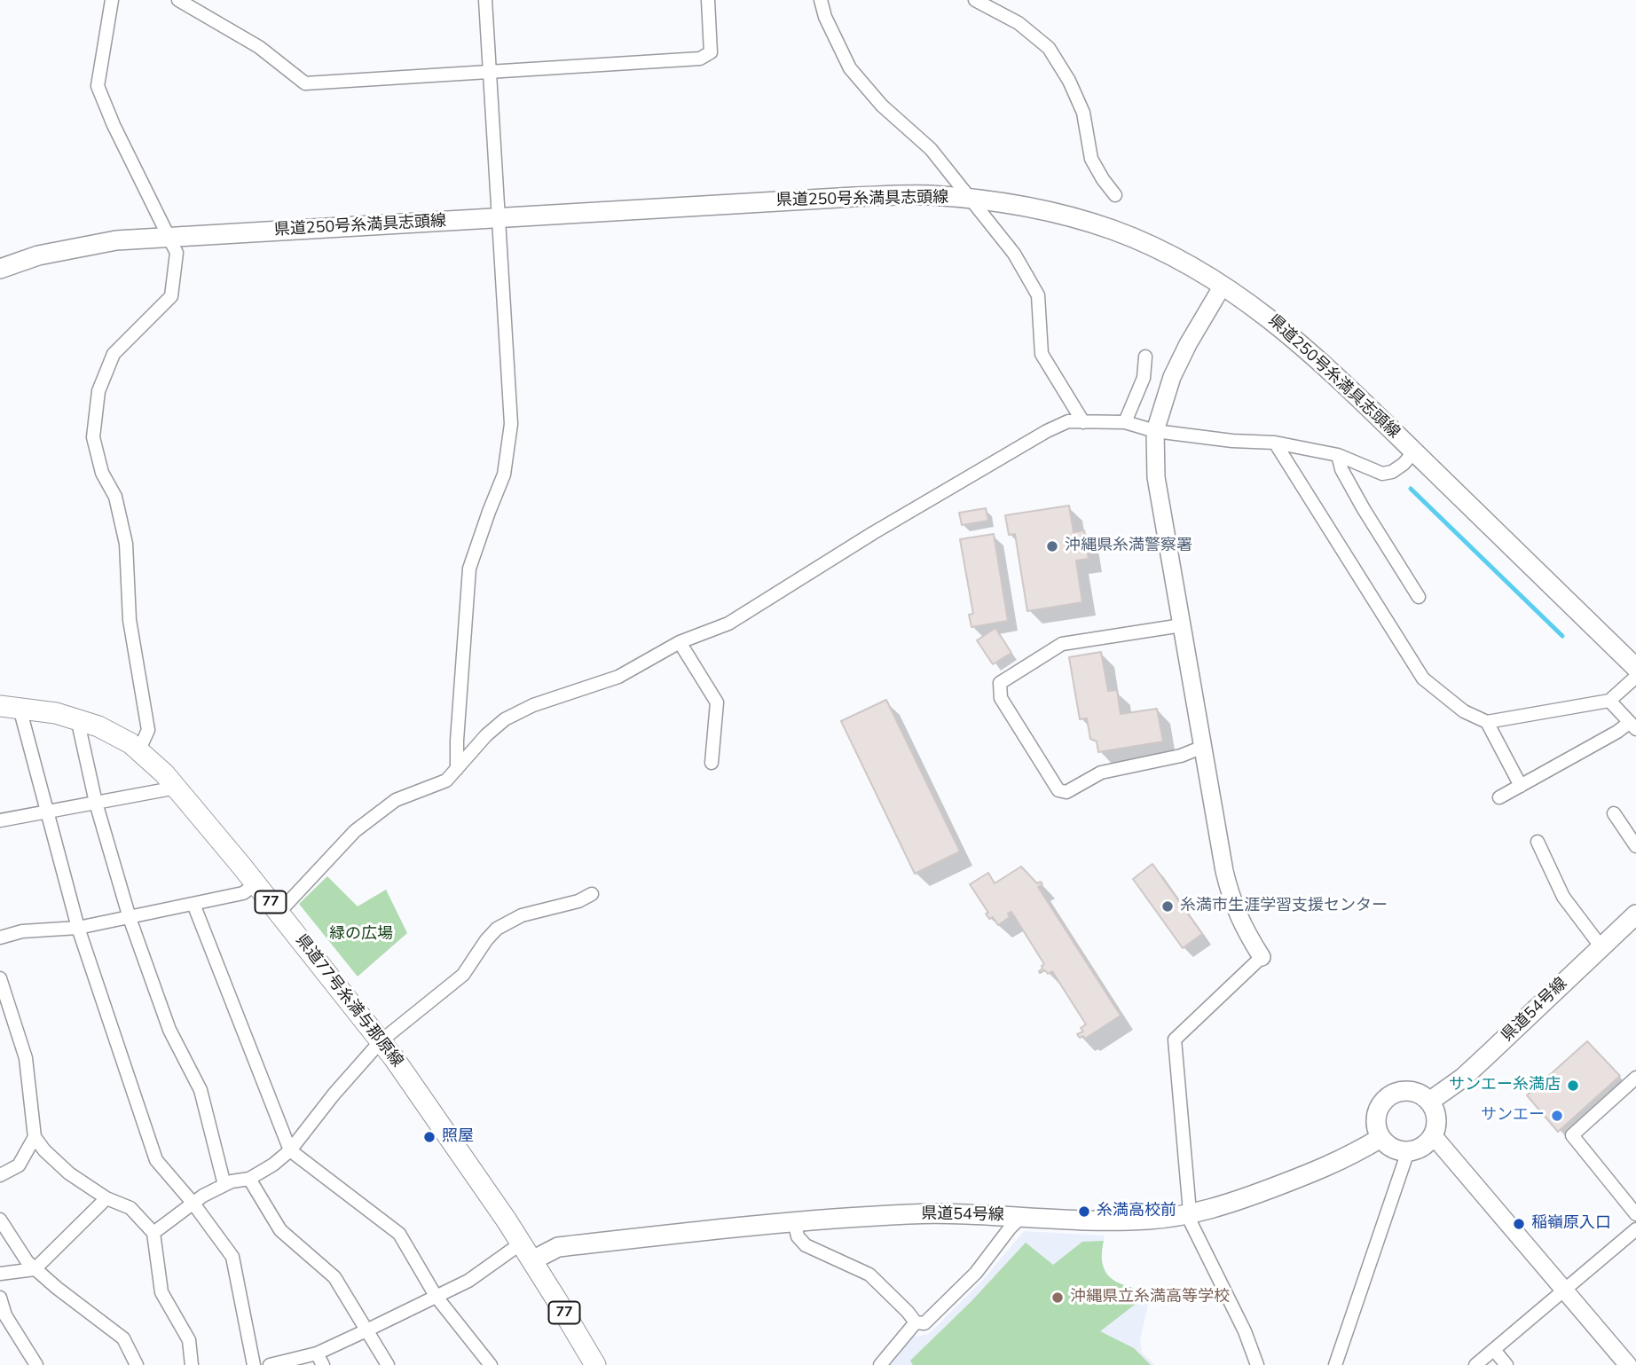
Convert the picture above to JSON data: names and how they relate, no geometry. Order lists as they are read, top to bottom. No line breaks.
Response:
{"streets":{"main road":["県道250号糸満具志頭線","77","県道77号糸満与那原線","県道54号線"]},"crossings":[["県道77号糸満与那原線","県道54号線"]],"parks":["緑の広場"],"places":["沖縄県糸満警察署","糸満市生涯学習支援センター","サンエー糸満店","サンエー","照屋","糸満高校前","稲嶺原入口","沖縄県立糸満高等学校"]}
